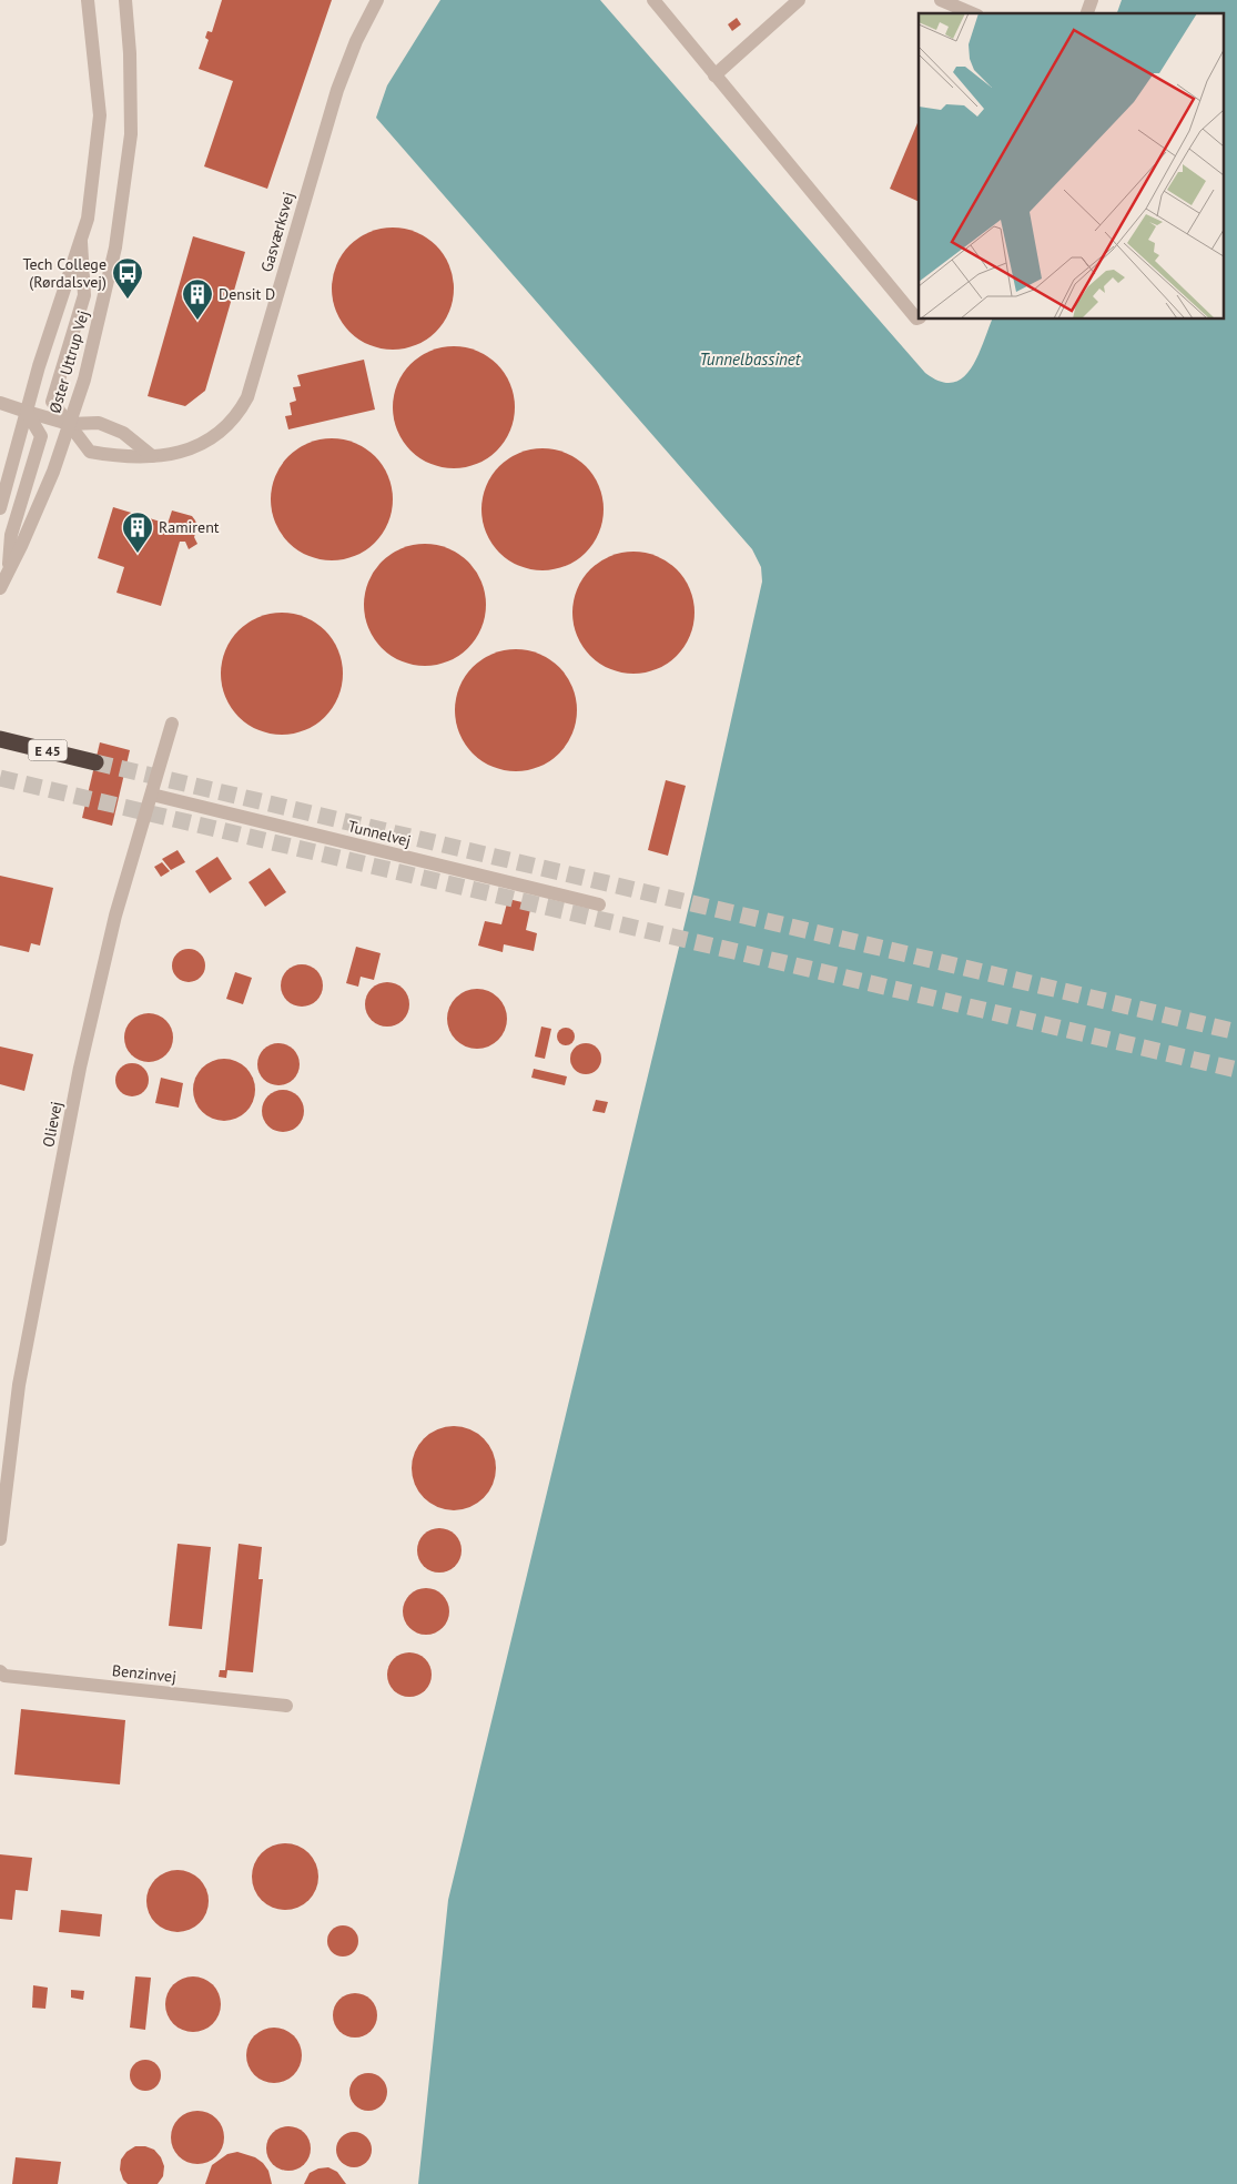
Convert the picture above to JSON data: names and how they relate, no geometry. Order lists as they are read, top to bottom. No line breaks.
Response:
{"streets":{"highway":["E 45"],"street":["Gasværksvej","Øster Uttrup Vej","Tunnelvej","Olievej","Benzinvej"]},"crossings":[["Gasværksvej","Øster Uttrup Vej"],["Tunnelvej","Olievej"]],"water":["Tunnelbassinet"],"places":{"bus stop":["Tech College (Rørdalsvej)"],"building":["Densit D","Ramirent"]}}
